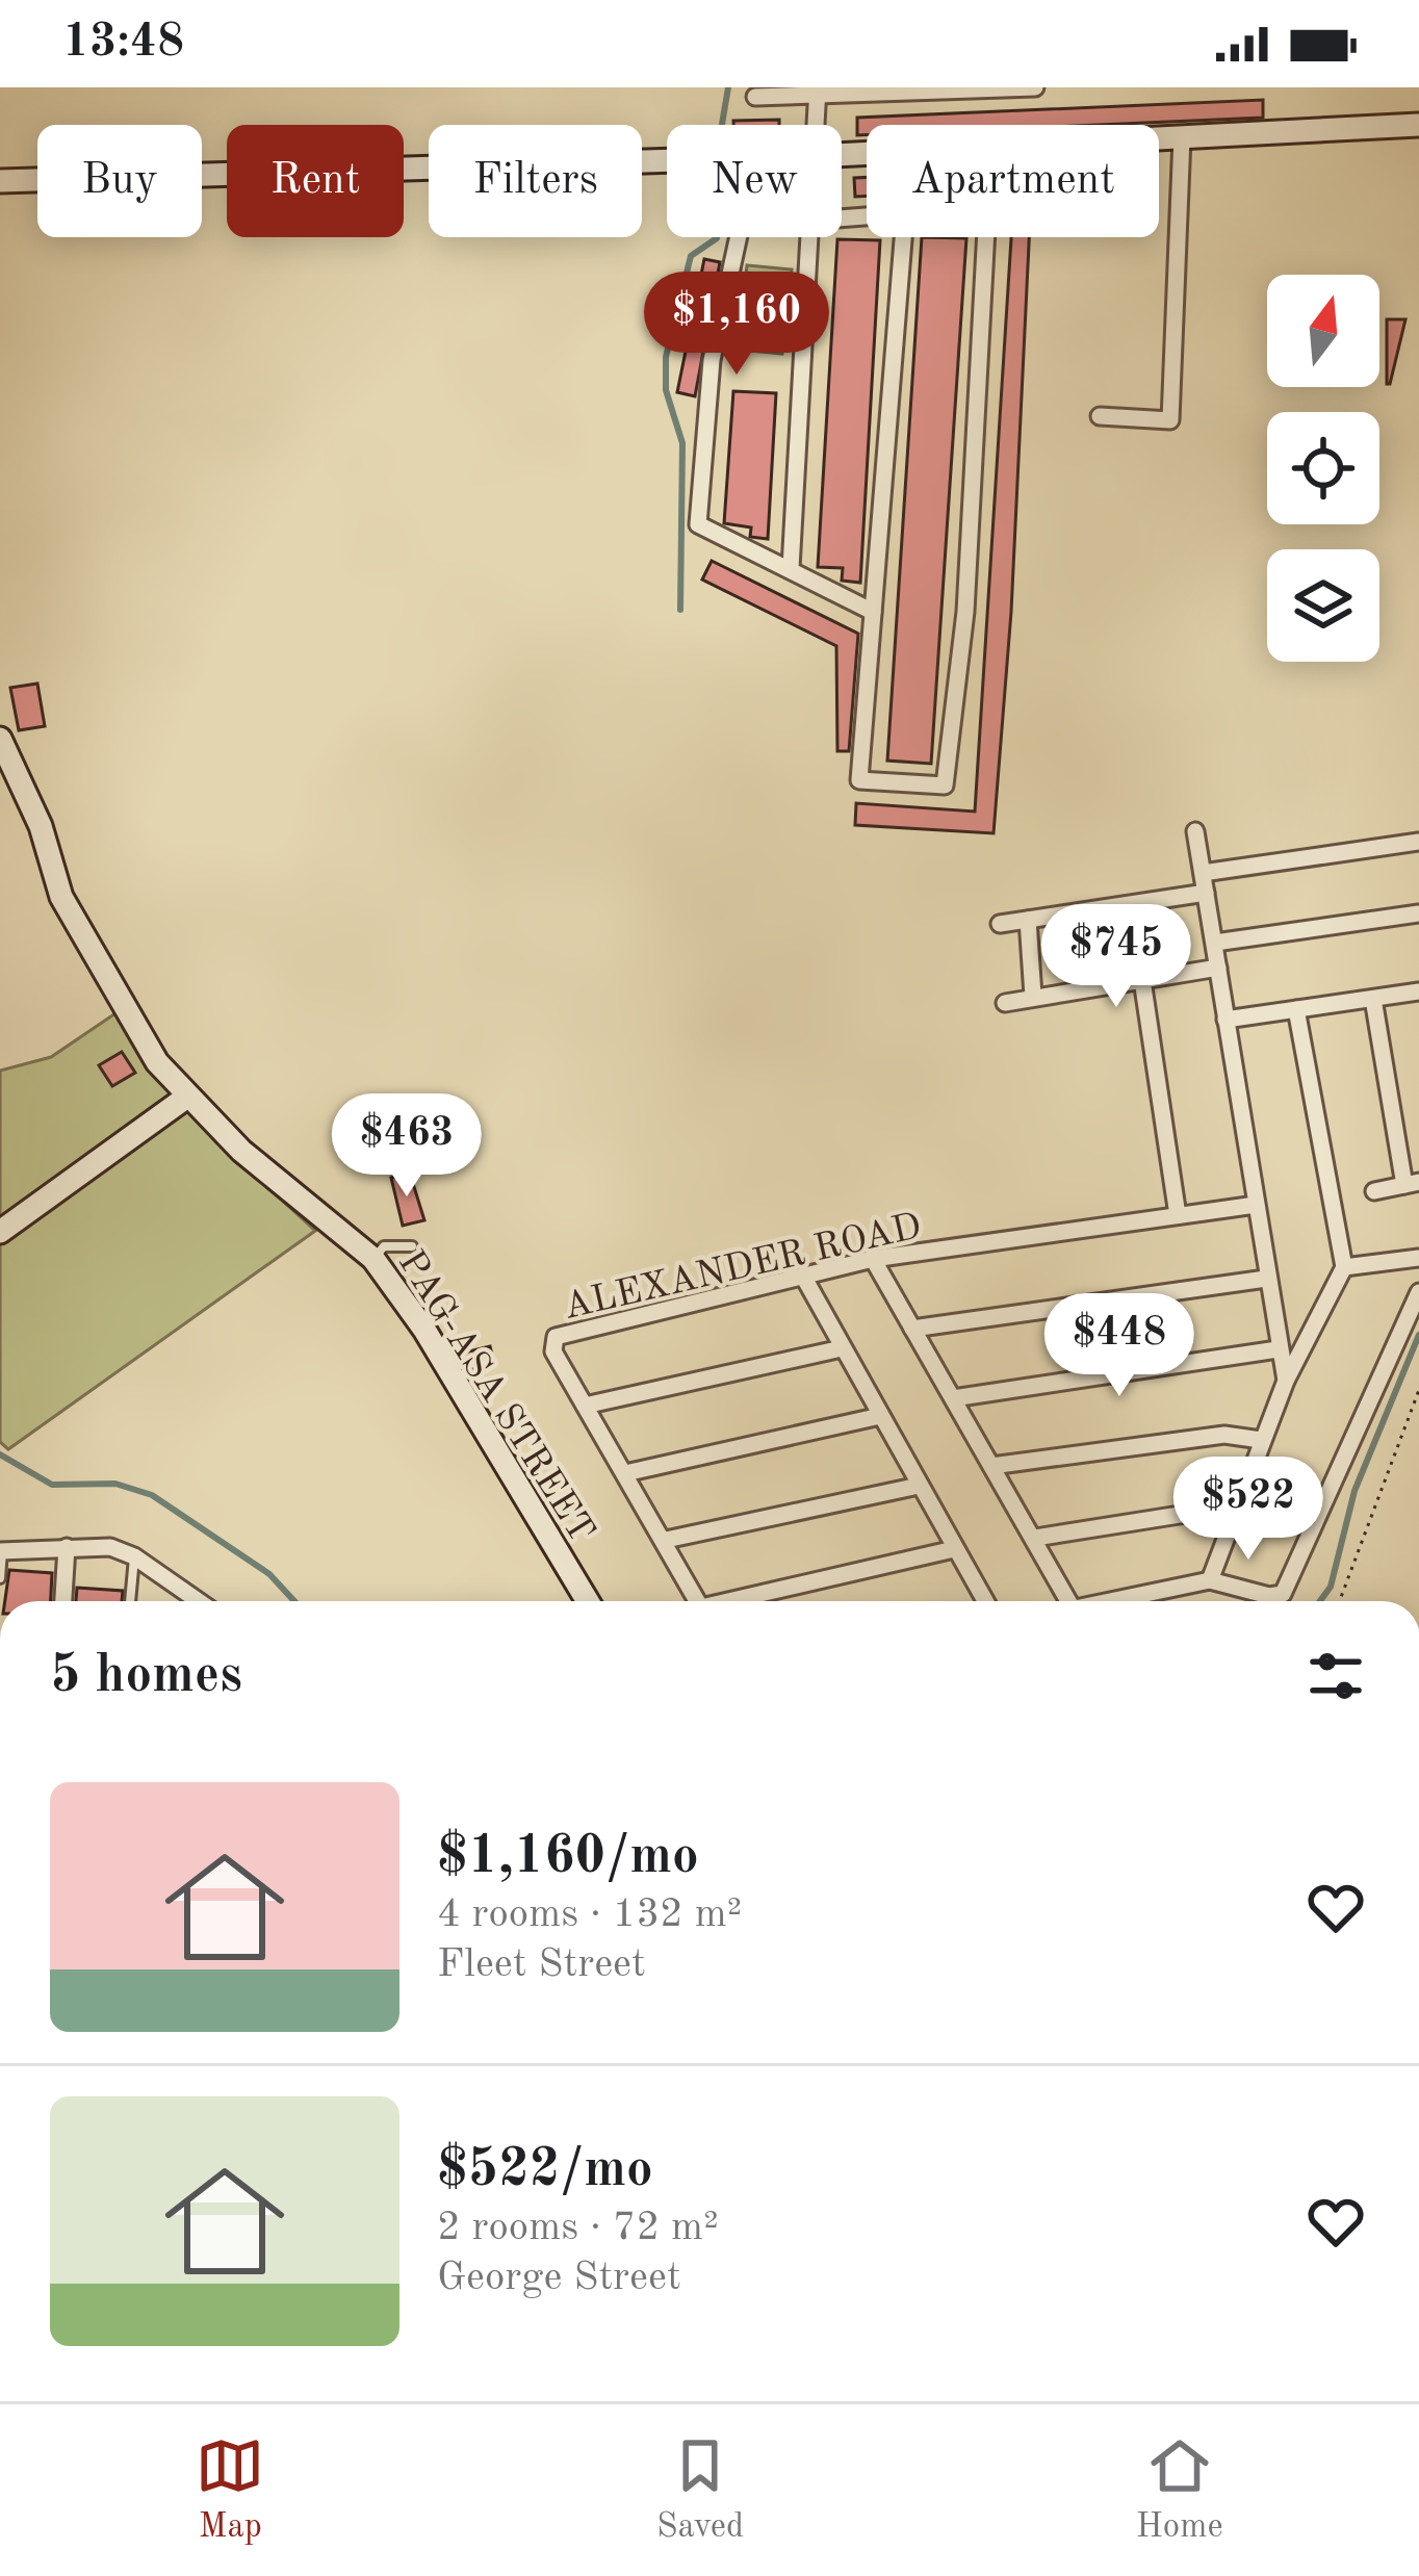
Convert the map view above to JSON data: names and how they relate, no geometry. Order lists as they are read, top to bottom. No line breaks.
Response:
{"streets":{"street":["ALEXANDER ROAD","PAG-ASA STREET"]},"north":"top","page":{"status":"13:48","chip":["Buy","Rent","Filters","New","Apartment"],"price":["$1,160","$745","$463","$448","$522"],"heading":"5 homes","list":[{"name":"$1,160/mo","note":"4 rooms · 132 m² · Fleet Street"},{"name":"$522/mo","note":"2 rooms · 72 m² · George Street"}],"tabs":["Map","Saved","Home"]}}
